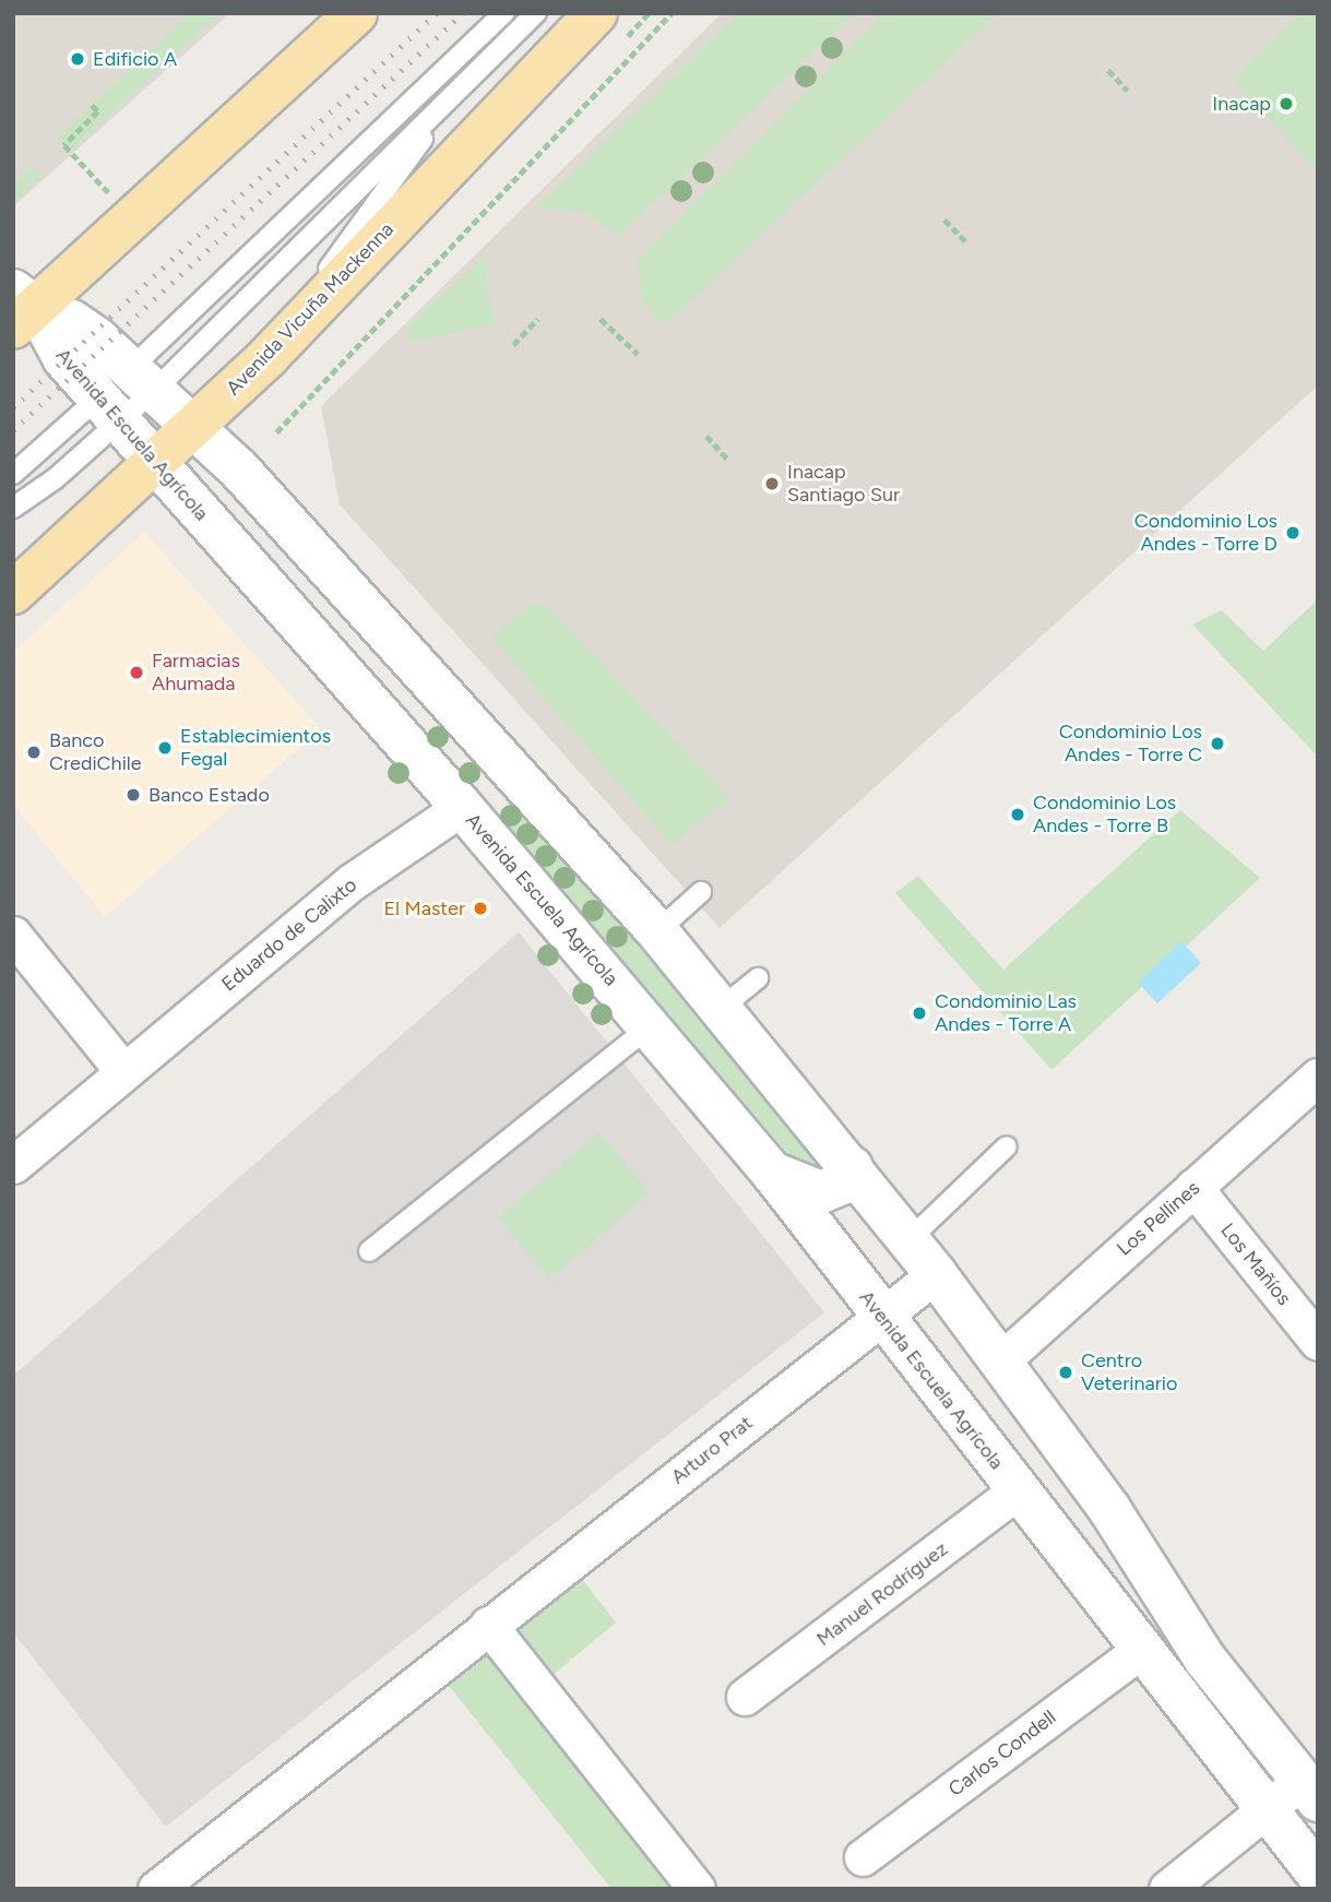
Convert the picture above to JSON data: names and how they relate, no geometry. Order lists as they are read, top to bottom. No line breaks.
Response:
{"streets":{"main road":["Avenida Vicuña Mackenna","Avenida Escuela Agrícola"],"street":["Eduardo de Calixto","Los Pellines","Los Mañíos","Arturo Prat","Manuel Rodríguez","Carlos Condell"]},"crossings":[["Avenida Vicuña Mackenna","Avenida Escuela Agrícola"],["Avenida Escuela Agrícola","Eduardo de Calixto"],["Avenida Escuela Agrícola","Los Pellines"],["Avenida Escuela Agrícola","Arturo Prat"],["Avenida Escuela Agrícola","Manuel Rodríguez"],["Avenida Escuela Agrícola","Carlos Condell"],["Los Pellines","Los Mañíos"]],"places":["Edificio A","Inacap","Inacap Santiago Sur","Condominio Los Andes - Torre D","Farmacias Ahumada","Condominio Los Andes - Torre C","Establecimientos Fegal","Banco CrediChile","Banco Estado","Condominio Los Andes - Torre B","El Master","Condominio Las Andes - Torre A","Centro Veterinario"]}
